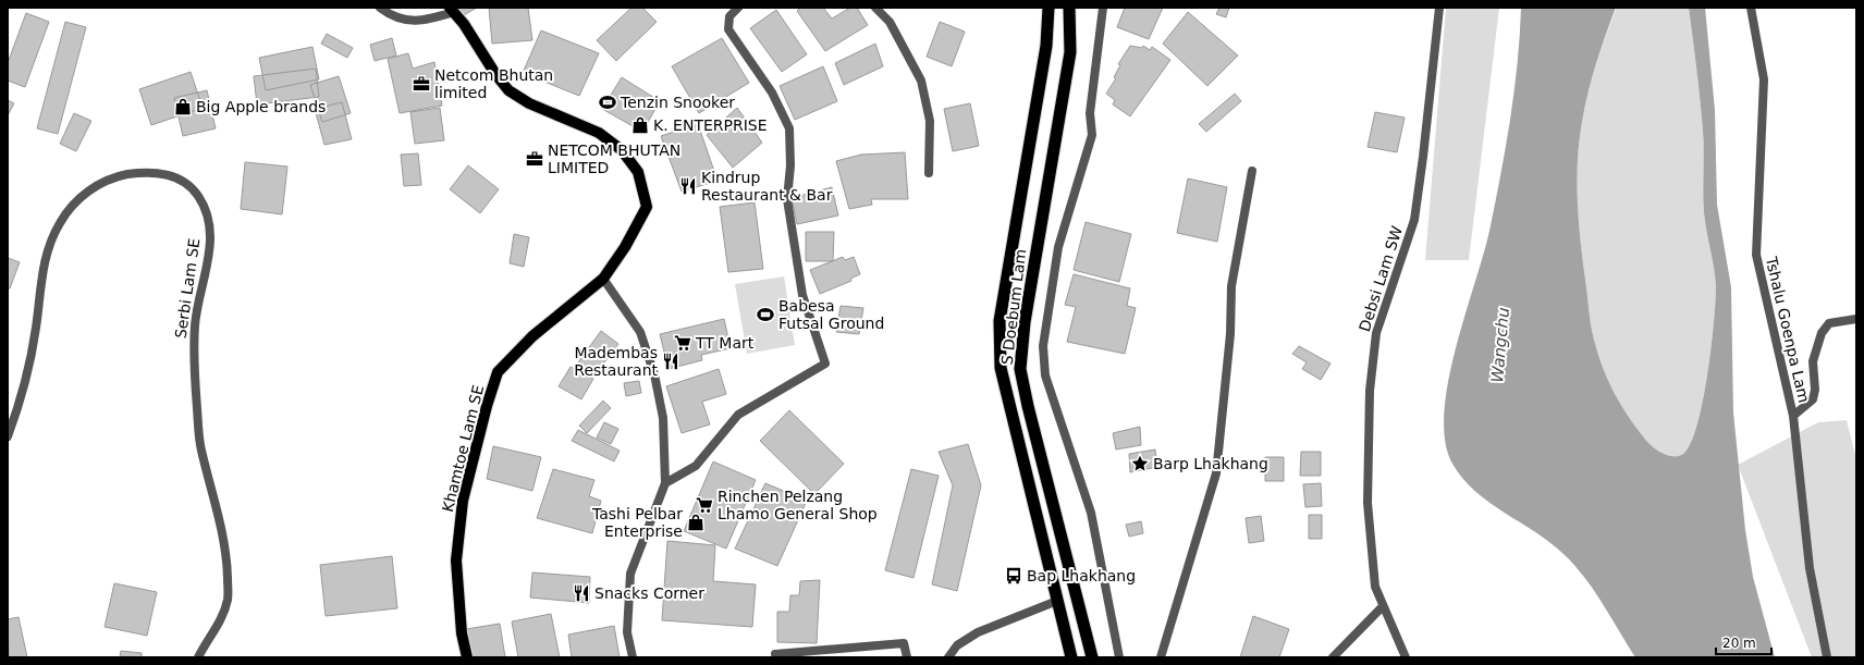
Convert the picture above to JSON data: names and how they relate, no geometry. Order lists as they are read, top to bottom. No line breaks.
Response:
{"streets":{"highway":["S Doebum Lam"],"main road":["Khamtoe Lam SE"],"street":["Debsi Lam SW","Serbi Lam SE","Tshalu Goenpa Lam"]},"water":["Wangchu"],"places":{"office":["Netcom Bhutan limited","NETCOM BHUTAN LIMITED"],"sports":["Tenzin Snooker","Babesa Futsal Ground"],"shop":["Big Apple brands","K. ENTERPRISE","Tashi Pelbar Enterprise"],"restaurant":["Kindrup Restaurant & Bar","Madembas Restaurant","Snacks Corner"],"supermarket":["TT Mart","Rinchen Pelzang Lhamo General Shop"],"place":["Barp Lhakhang"],"bus stop":["Bap Lhakhang"]},"scale_bar":"20 m"}
